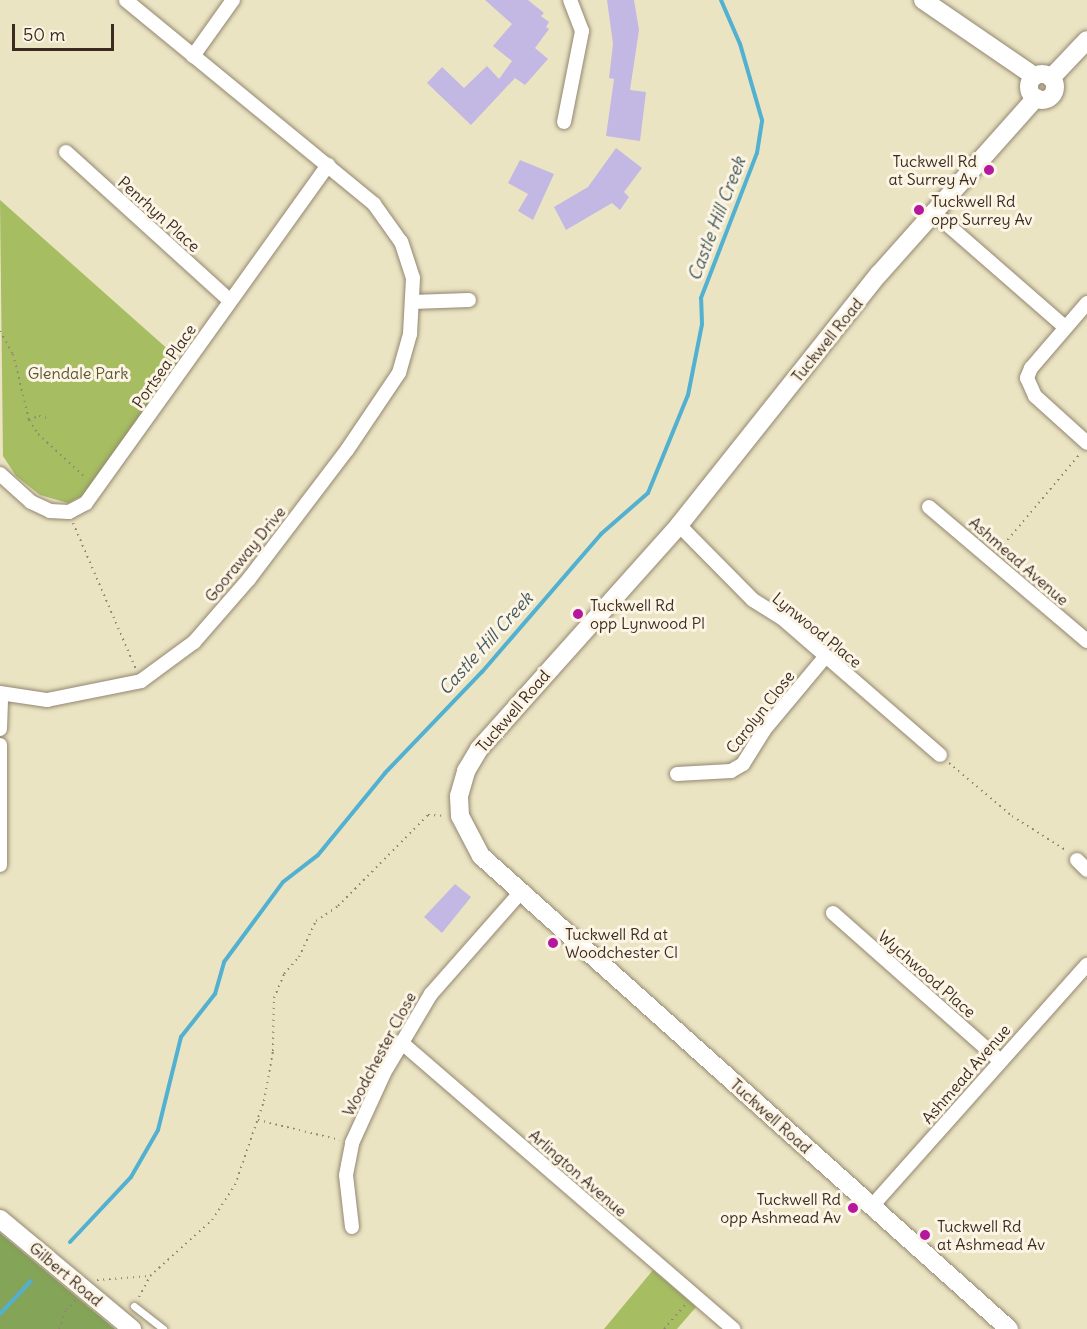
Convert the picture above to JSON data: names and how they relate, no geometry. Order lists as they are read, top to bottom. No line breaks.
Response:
{"streets":{"street":["Penrhyn Place","Tuckwell Road","Portsea Place","Gooraway Drive","Ashmead Avenue","Lynwood Place","Carolyn Close","Wychwood Place","Woodchester Close","Arlington Avenue","Gilbert Road"]},"crossings":[["Penrhyn Place","Portsea Place"],["Tuckwell Road","Ashmead Avenue"],["Tuckwell Road","Lynwood Place"],["Tuckwell Road","Woodchester Close"],["Portsea Place","Gooraway Drive"],["Ashmead Avenue","Wychwood Place"],["Lynwood Place","Carolyn Close"],["Woodchester Close","Arlington Avenue"]],"water":["Castle Hill Creek"],"parks":["Glendale Park"],"places":["Tuckwell Rd at Surrey Av","Tuckwell Rd opp Surrey Av","Tuckwell Rd opp Lynwood Pl","Tuckwell Rd at Woodchester Cl","Tuckwell Rd opp Ashmead Av","Tuckwell Rd at Ashmead Av"],"scale_bar":"50 m"}
